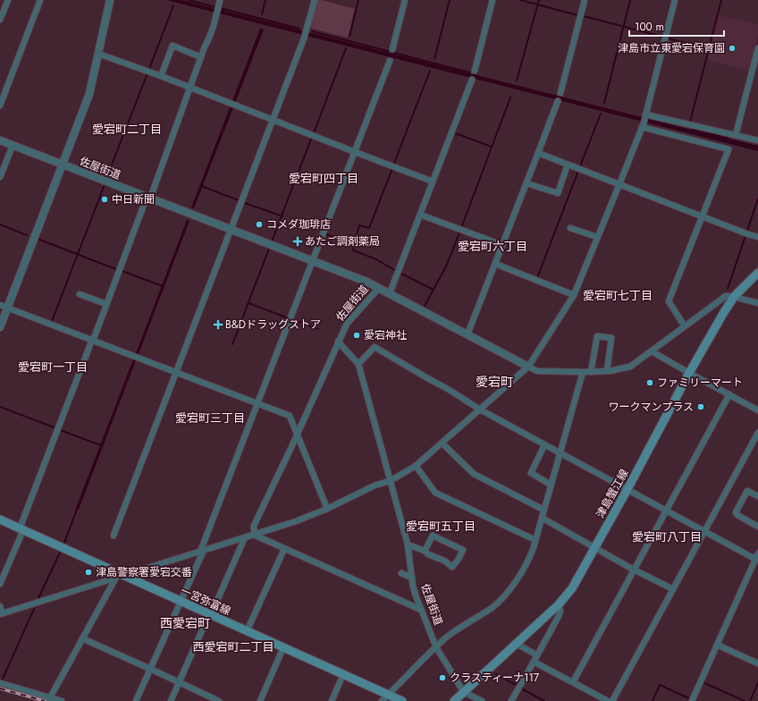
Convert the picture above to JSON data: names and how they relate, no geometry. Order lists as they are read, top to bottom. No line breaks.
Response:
{"streets":{"main road":["津島蟹江線","一宮弥富線"],"street":["佐屋街道"]},"crossings":[["佐屋街道","津島蟹江線"]],"districts":["愛宕町二丁目","愛宕町四丁目","愛宕町六丁目","愛宕町七丁目","愛宕町一丁目","愛宕町","愛宕町三丁目","愛宕町五丁目","愛宕町八丁目","西愛宕町","西愛宕町二丁目"],"places":{"other":["津島市立東愛宕保育園","中日新聞","コメダ珈琲店","愛宕神社","ファミリーマート","ワークマンプラス","津島警察署愛宕交番","クラスティーナ117"],"health":["あたご調剤薬局","B&Dドラッグストア"]},"scale_bar":"100 m"}
